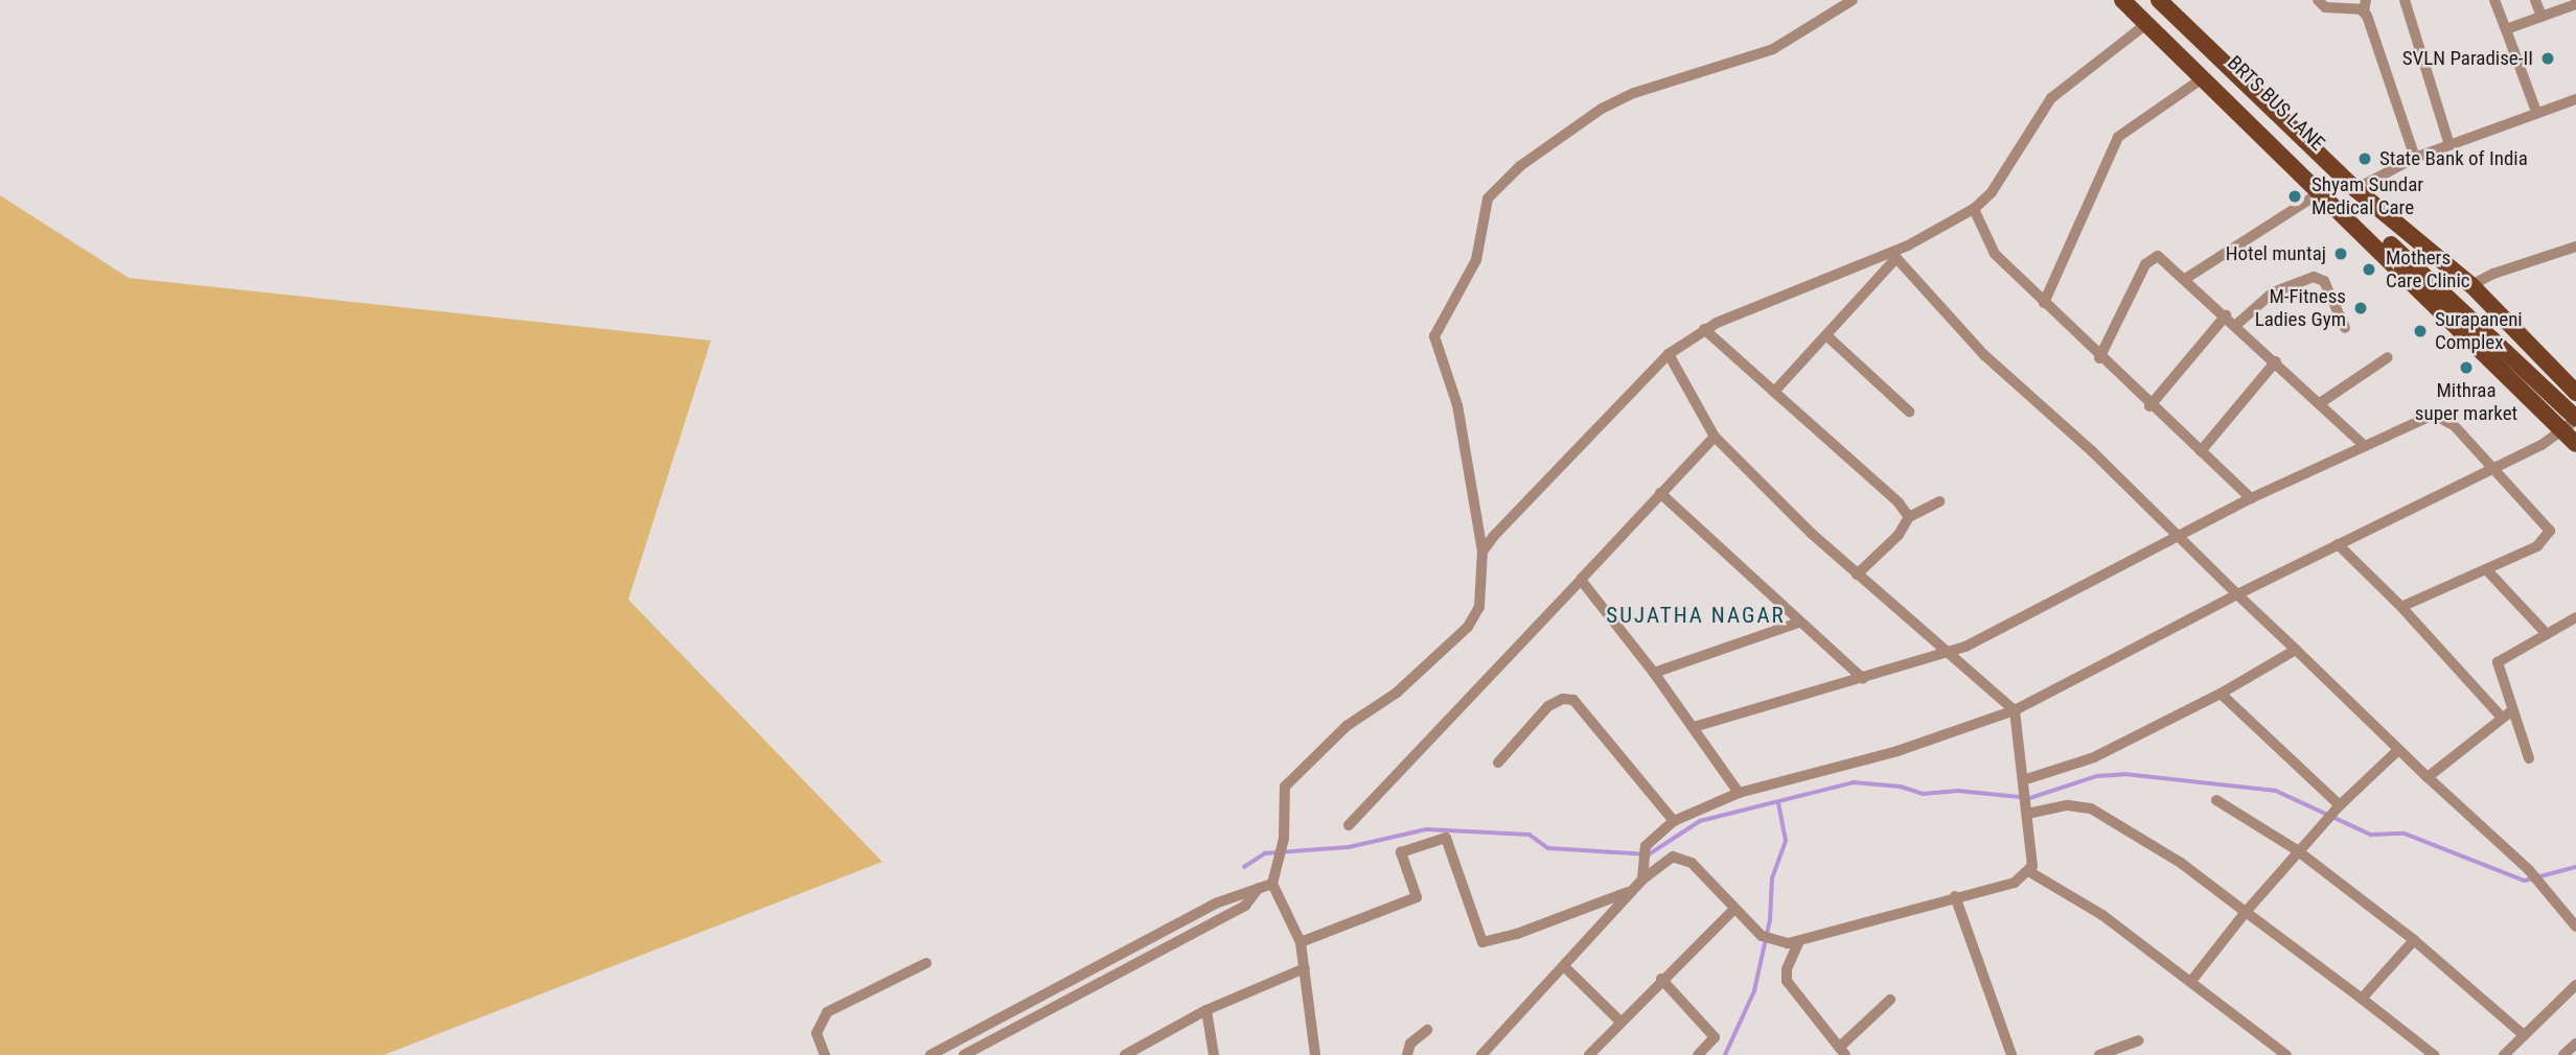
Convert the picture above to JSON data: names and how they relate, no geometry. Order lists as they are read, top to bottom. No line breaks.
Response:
{"streets":{"main road":["BRTS BUS LANE"]},"districts":["SUJATHA NAGAR"],"places":["SVLN Paradise-II","State Bank of India","Shyam Sundar Medical Care","Hotel muntaj","Mothers Care Clinic","M-Fitness Ladies Gym","Surapaneni Complex","Mithraa super market"]}
